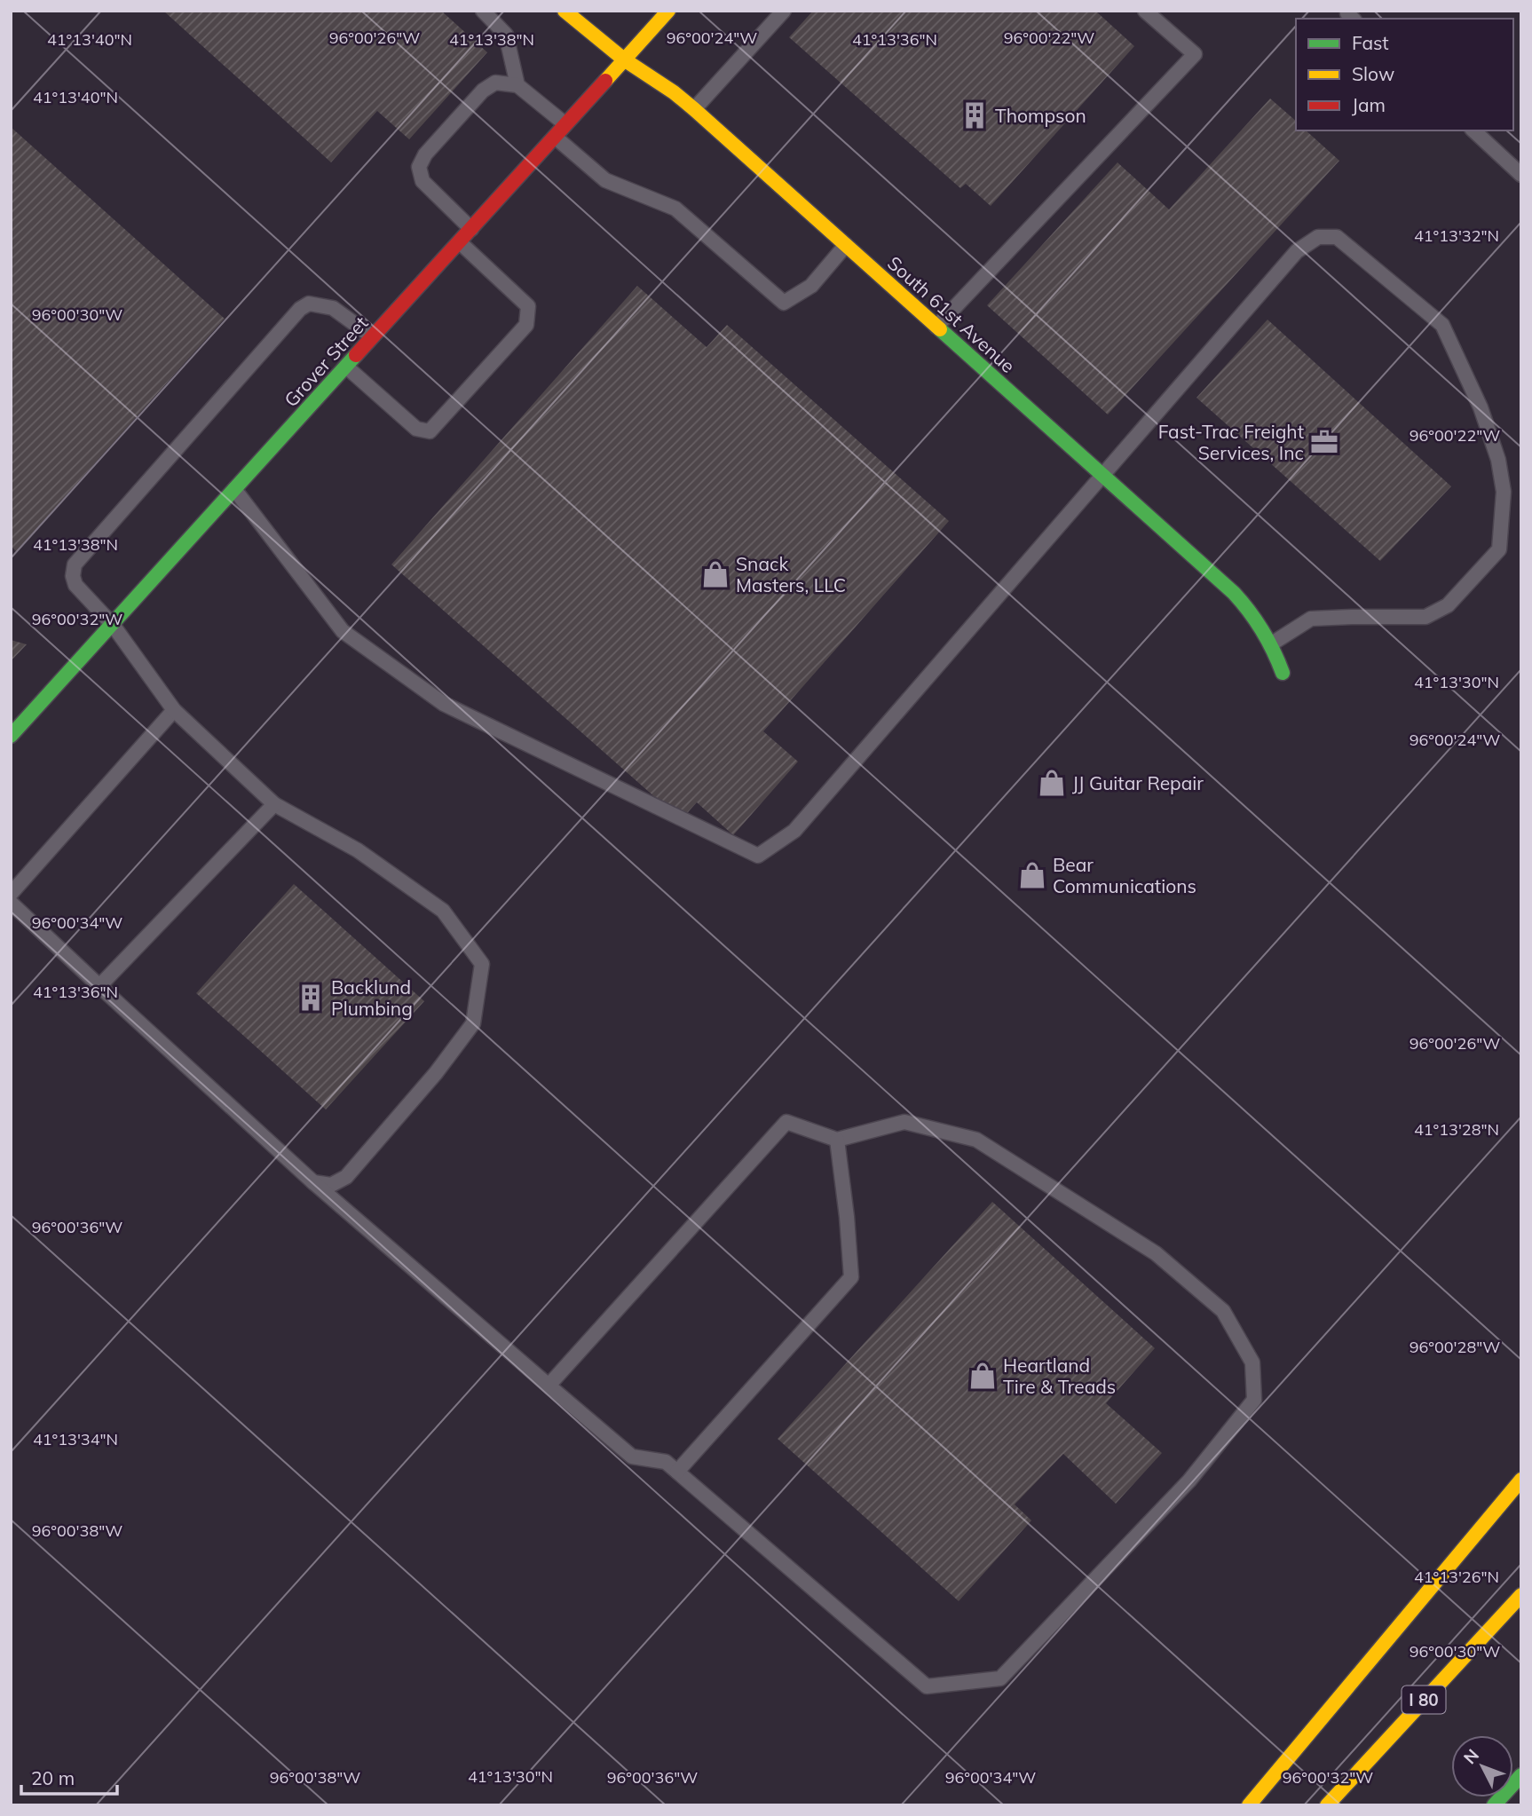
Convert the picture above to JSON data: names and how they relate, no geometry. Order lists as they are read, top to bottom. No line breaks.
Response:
{"streets":{"main road":["South 61st Avenue","Grover Street","I 80"]},"crossings":[["South 61st Avenue","Grover Street"]],"places":{"building":["Thompson","Backlund Plumbing"],"office":["Fast-Trac Freight Services, Inc"],"shop":["Snack Masters, LLC","JJ Guitar Repair","Bear Communications","Heartland Tire & Treads"]},"legend":["Fast","Slow","Jam"],"scale_bar":"20 m","north":"top left","coordinates":["96°00'26\"W","96°00'24\"W","96°00'22\"W","41°13'36\"N","41°13'40\"N","41°13'38\"N","41°13'32\"N","96°00'30\"W","96°00'32\"W","41°13'30\"N","96°00'34\"W","41°13'28\"N","96°00'36\"W","96°00'28\"W","41°13'34\"N","96°00'38\"W","41°13'26\"N"]}
